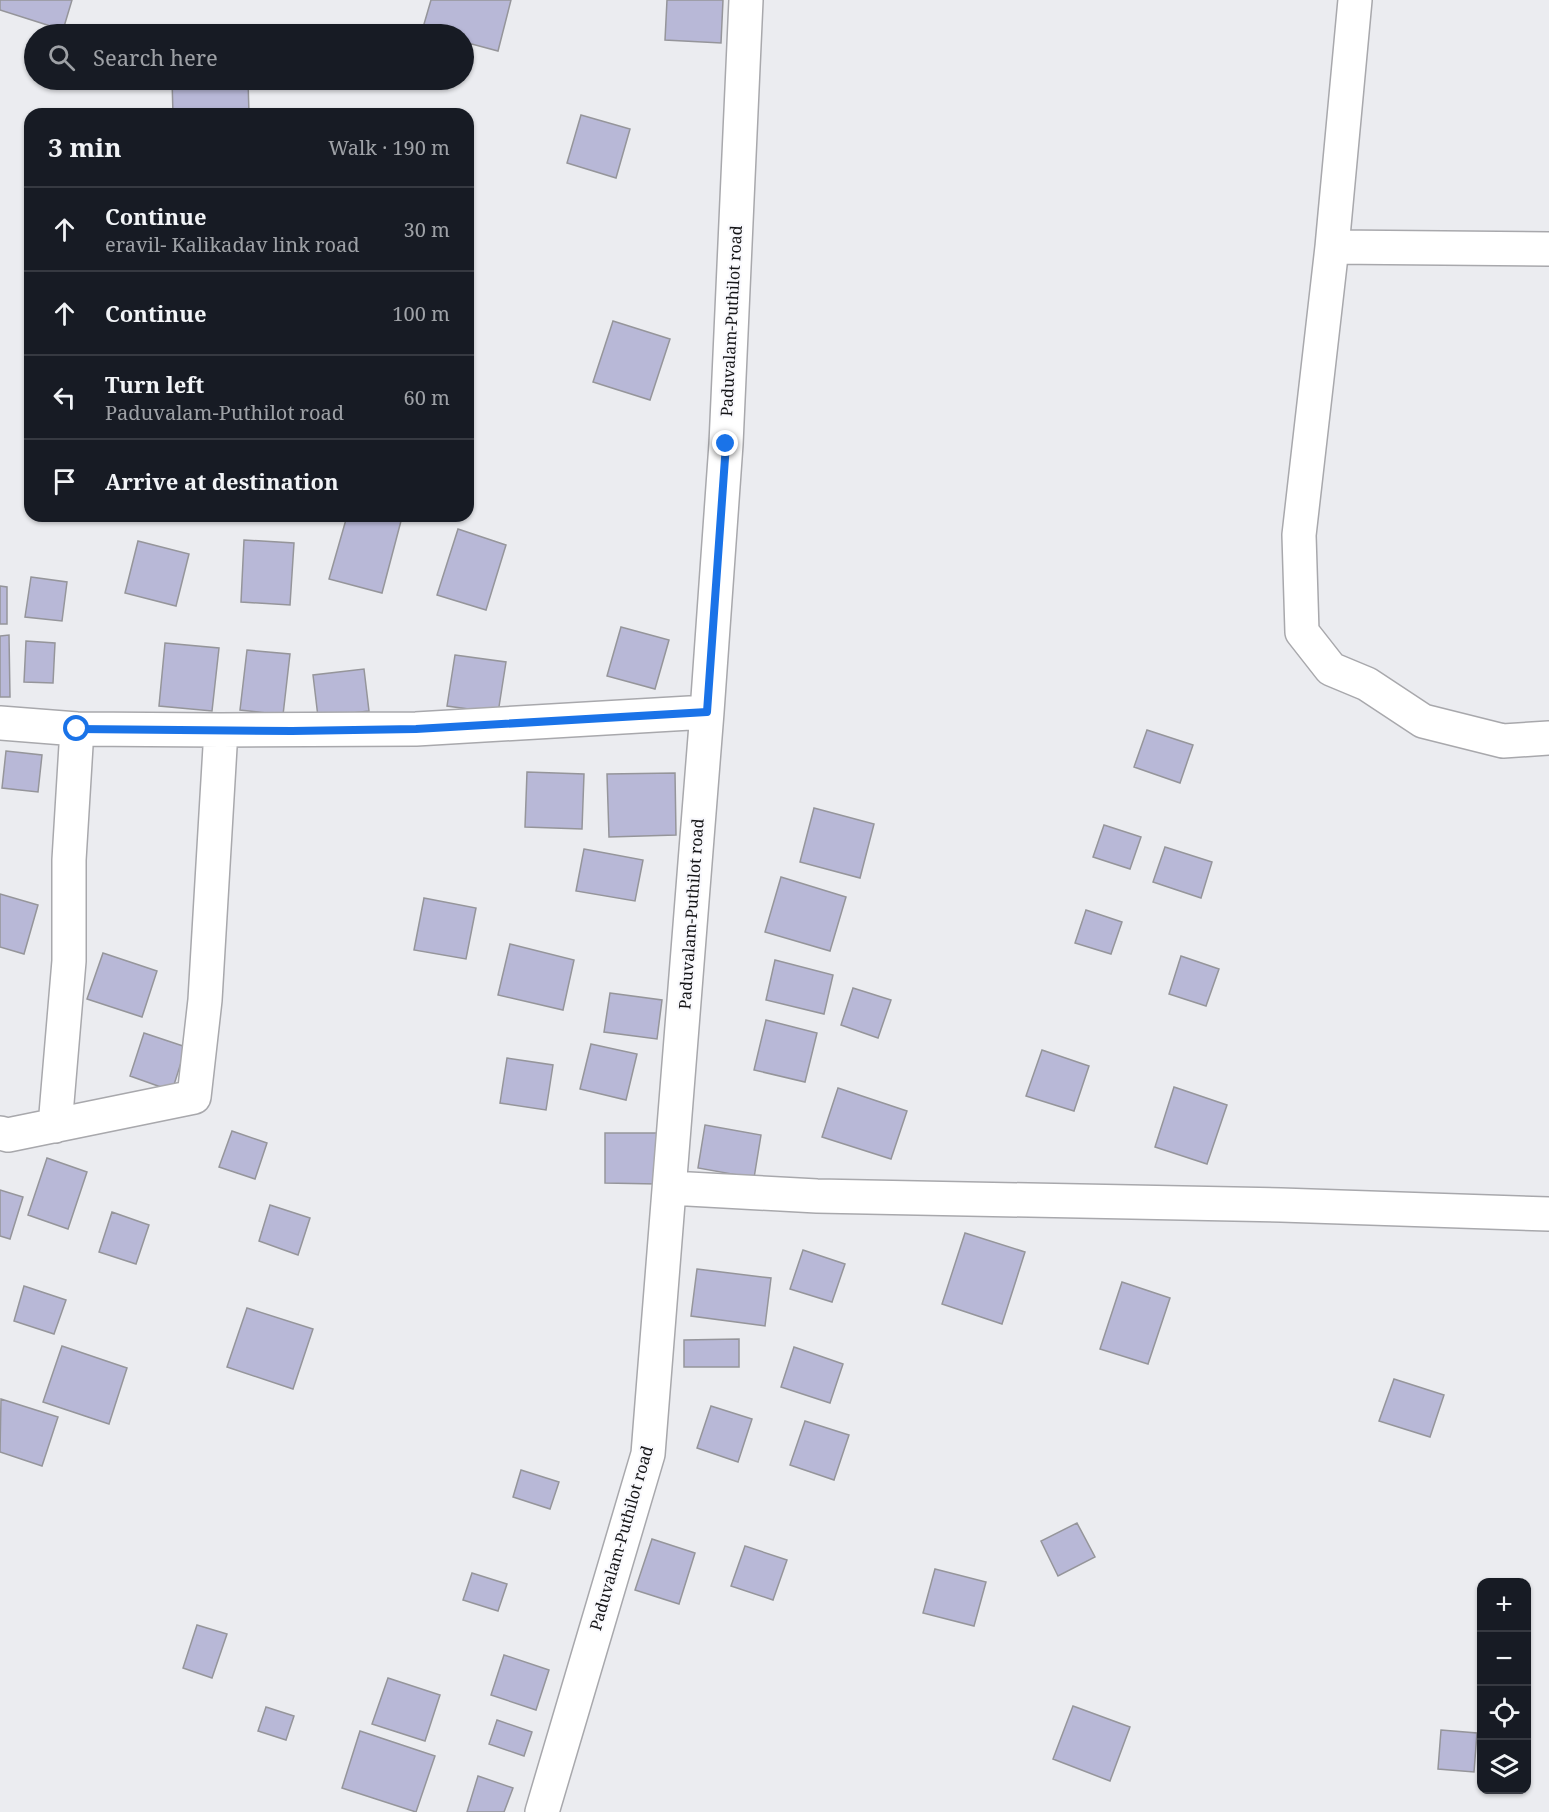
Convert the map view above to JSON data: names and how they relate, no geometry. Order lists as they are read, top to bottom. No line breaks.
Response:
{"streets":{"street":["Paduvalam-Puthilot road"]},"page":{"search":"Search here","heading":["3 min","Walk · 190 m"],"list":[["Continue","eravil- Kalikadav link road","30 m"],["Continue","100 m"],["Turn left","Paduvalam-Puthilot road","60 m"],"Arrive at destination"],"map_buttons":["+","−"]}}
